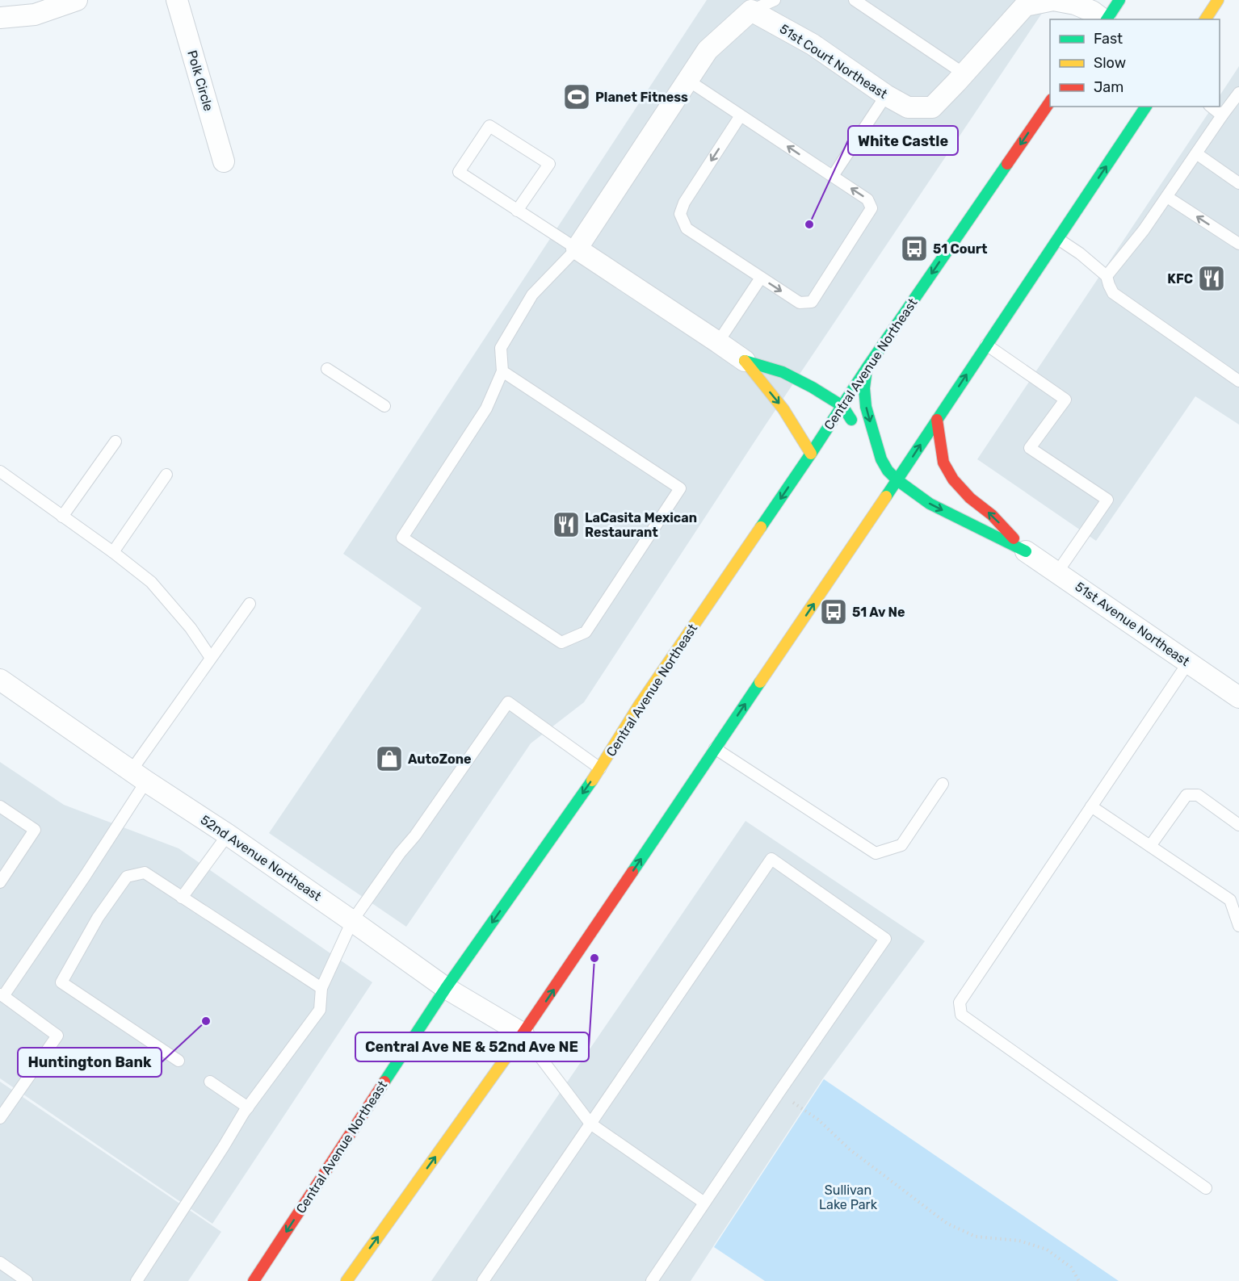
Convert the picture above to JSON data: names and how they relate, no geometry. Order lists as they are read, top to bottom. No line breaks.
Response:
{"streets":{"main road":["Central Avenue Northeast"],"street":["51st Court Northeast","Polk Circle","51st Avenue Northeast","52nd Avenue Northeast"]},"crossings":[["Central Avenue Northeast","52nd Avenue Northeast"]],"parks":["Sullivan Lake Park"],"places":{"sports":["Planet Fitness"],"other":["White Castle","Central Ave NE & 52nd Ave NE","Huntington Bank"],"bus stop":["51 Court","51 Av Ne"],"restaurant":["KFC","LaCasita Mexican Restaurant"],"shop":["AutoZone"]},"legend":["Fast","Slow","Jam"]}
